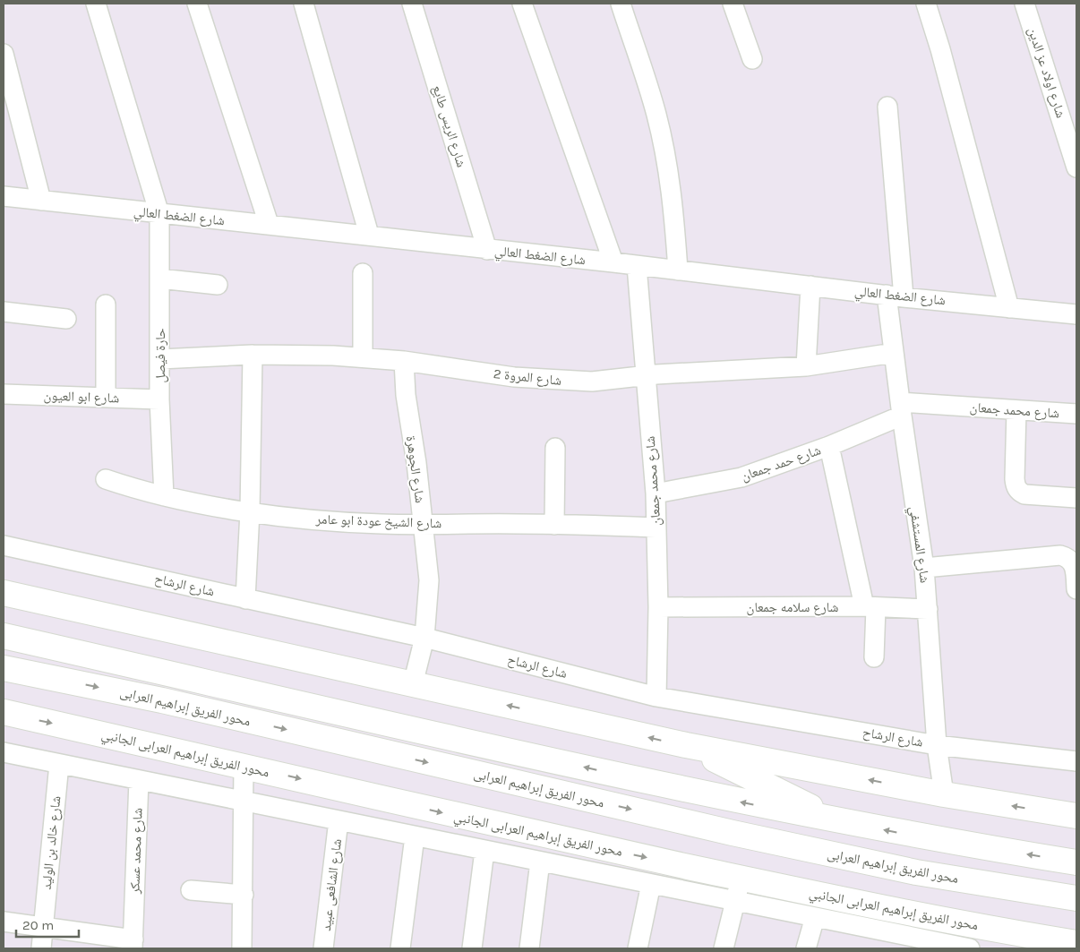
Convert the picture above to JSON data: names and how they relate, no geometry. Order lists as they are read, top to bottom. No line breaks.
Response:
{"streets":{"main road":["محور الفريق إبراهيم العرابى","محور الفريق إبراهيم العرابى الجانبي"],"street":["شارع اولاد عز الدين","شارع الريس طايع","شارع الضغط العالي","حارة فيصل","شارع المروة 2","شارع ابو العيون","شارع محمد جمعان","شارع حمد جمعان","شارع الجوهرة","شارع الشيخ عودة ابو عامر","شارع المستشفي","شارع الرشاح","شارع سلامه جمعان","شارع خالد بن الوليد","شارع محمد عسكر","شارع الشافعى عبيد"]},"crossings":[["شارع الريس طايع","شارع الضغط العالي"],["شارع الضغط العالي","حارة فيصل"],["شارع الضغط العالي","شارع محمد جمعان"],["شارع الضغط العالي","شارع المستشفي"],["حارة فيصل","شارع المروة 2"],["حارة فيصل","شارع ابو العيون"],["حارة فيصل","شارع الشيخ عودة ابو عامر"],["شارع المروة 2","شارع محمد جمعان"],["شارع المروة 2","شارع الجوهرة"],["شارع المروة 2","شارع المستشفي"],["شارع محمد جمعان","شارع حمد جمعان"],["شارع محمد جمعان","شارع الشيخ عودة ابو عامر"],["شارع محمد جمعان","شارع المستشفي"],["شارع محمد جمعان","شارع الرشاح"],["شارع محمد جمعان","شارع سلامه جمعان"],["شارع حمد جمعان","شارع المستشفي"],["شارع الجوهرة","شارع الشيخ عودة ابو عامر"],["شارع الجوهرة","شارع الرشاح"],["شارع المستشفي","شارع الرشاح"],["شارع المستشفي","شارع سلامه جمعان"]],"scale_bar":"20 m"}
